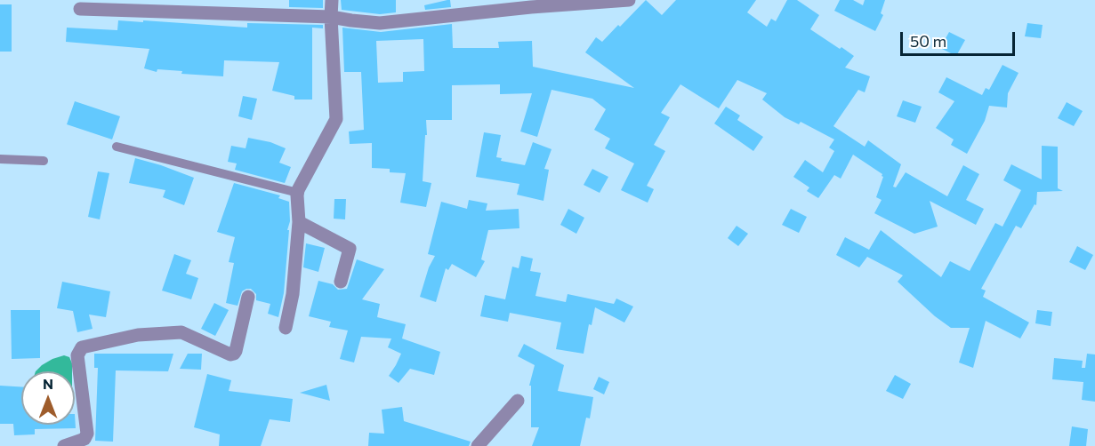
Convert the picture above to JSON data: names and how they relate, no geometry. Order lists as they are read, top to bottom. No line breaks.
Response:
{"scale_bar":"50 m","north":"top"}
